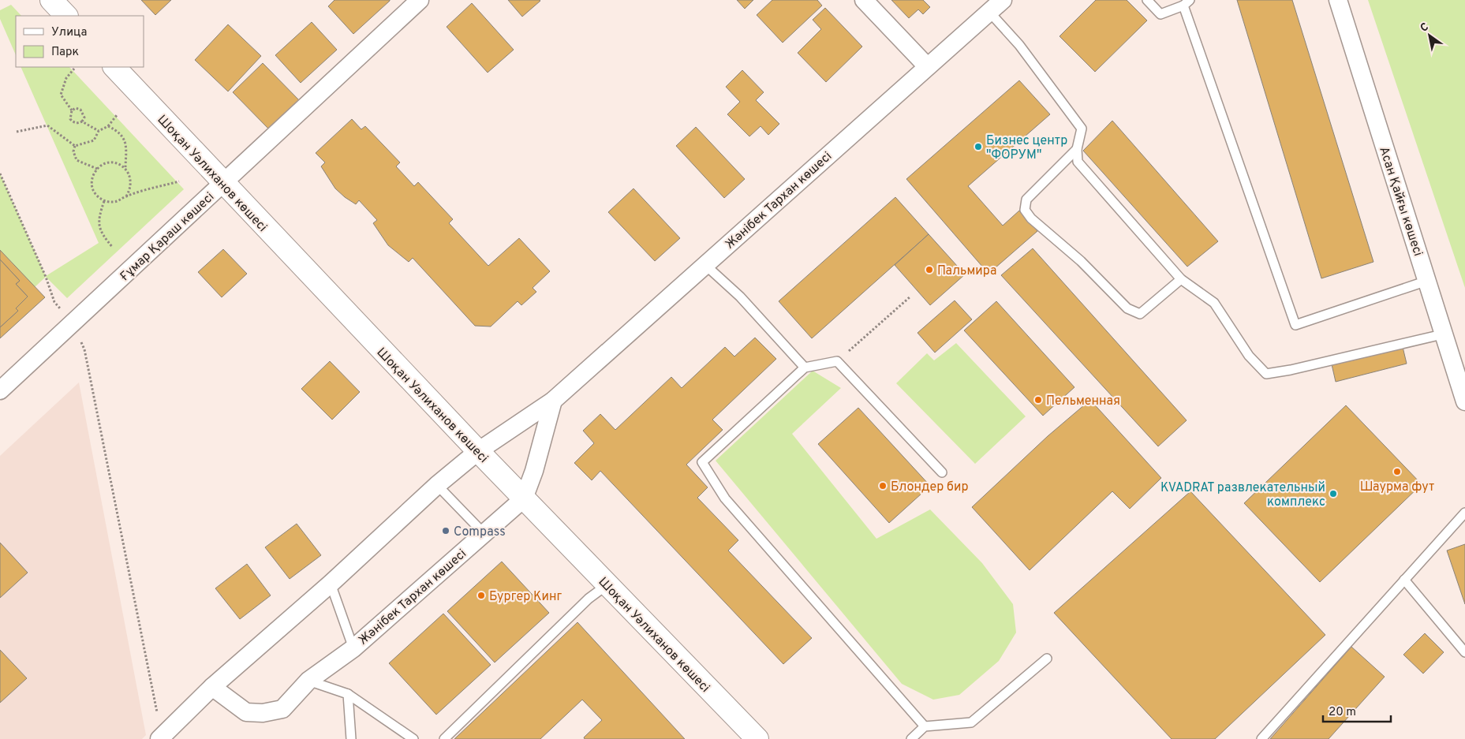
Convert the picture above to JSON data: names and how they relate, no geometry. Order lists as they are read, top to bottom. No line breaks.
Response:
{"streets":{"main road":["Шоқан Уәлиханов көшесі"],"street":["Жәнібек Тархан көшесі","Асан Қайғы көшесі","Ғұмар Қараш көшесі"]},"crossings":[["Шоқан Уәлиханов көшесі","Жәнібек Тархан көшесі"],["Шоқан Уәлиханов көшесі","Ғұмар Қараш көшесі"]],"places":["Бизнес центр \"ФОРУМ\"","Пальмира","Пельменная","Шаурма фут","Блондер бир","KVADRAT развлекательный комплекс","Compass","Бургер Кинг"],"legend":["Улица","Парк"],"scale_bar":"20 m","north":"top left"}
